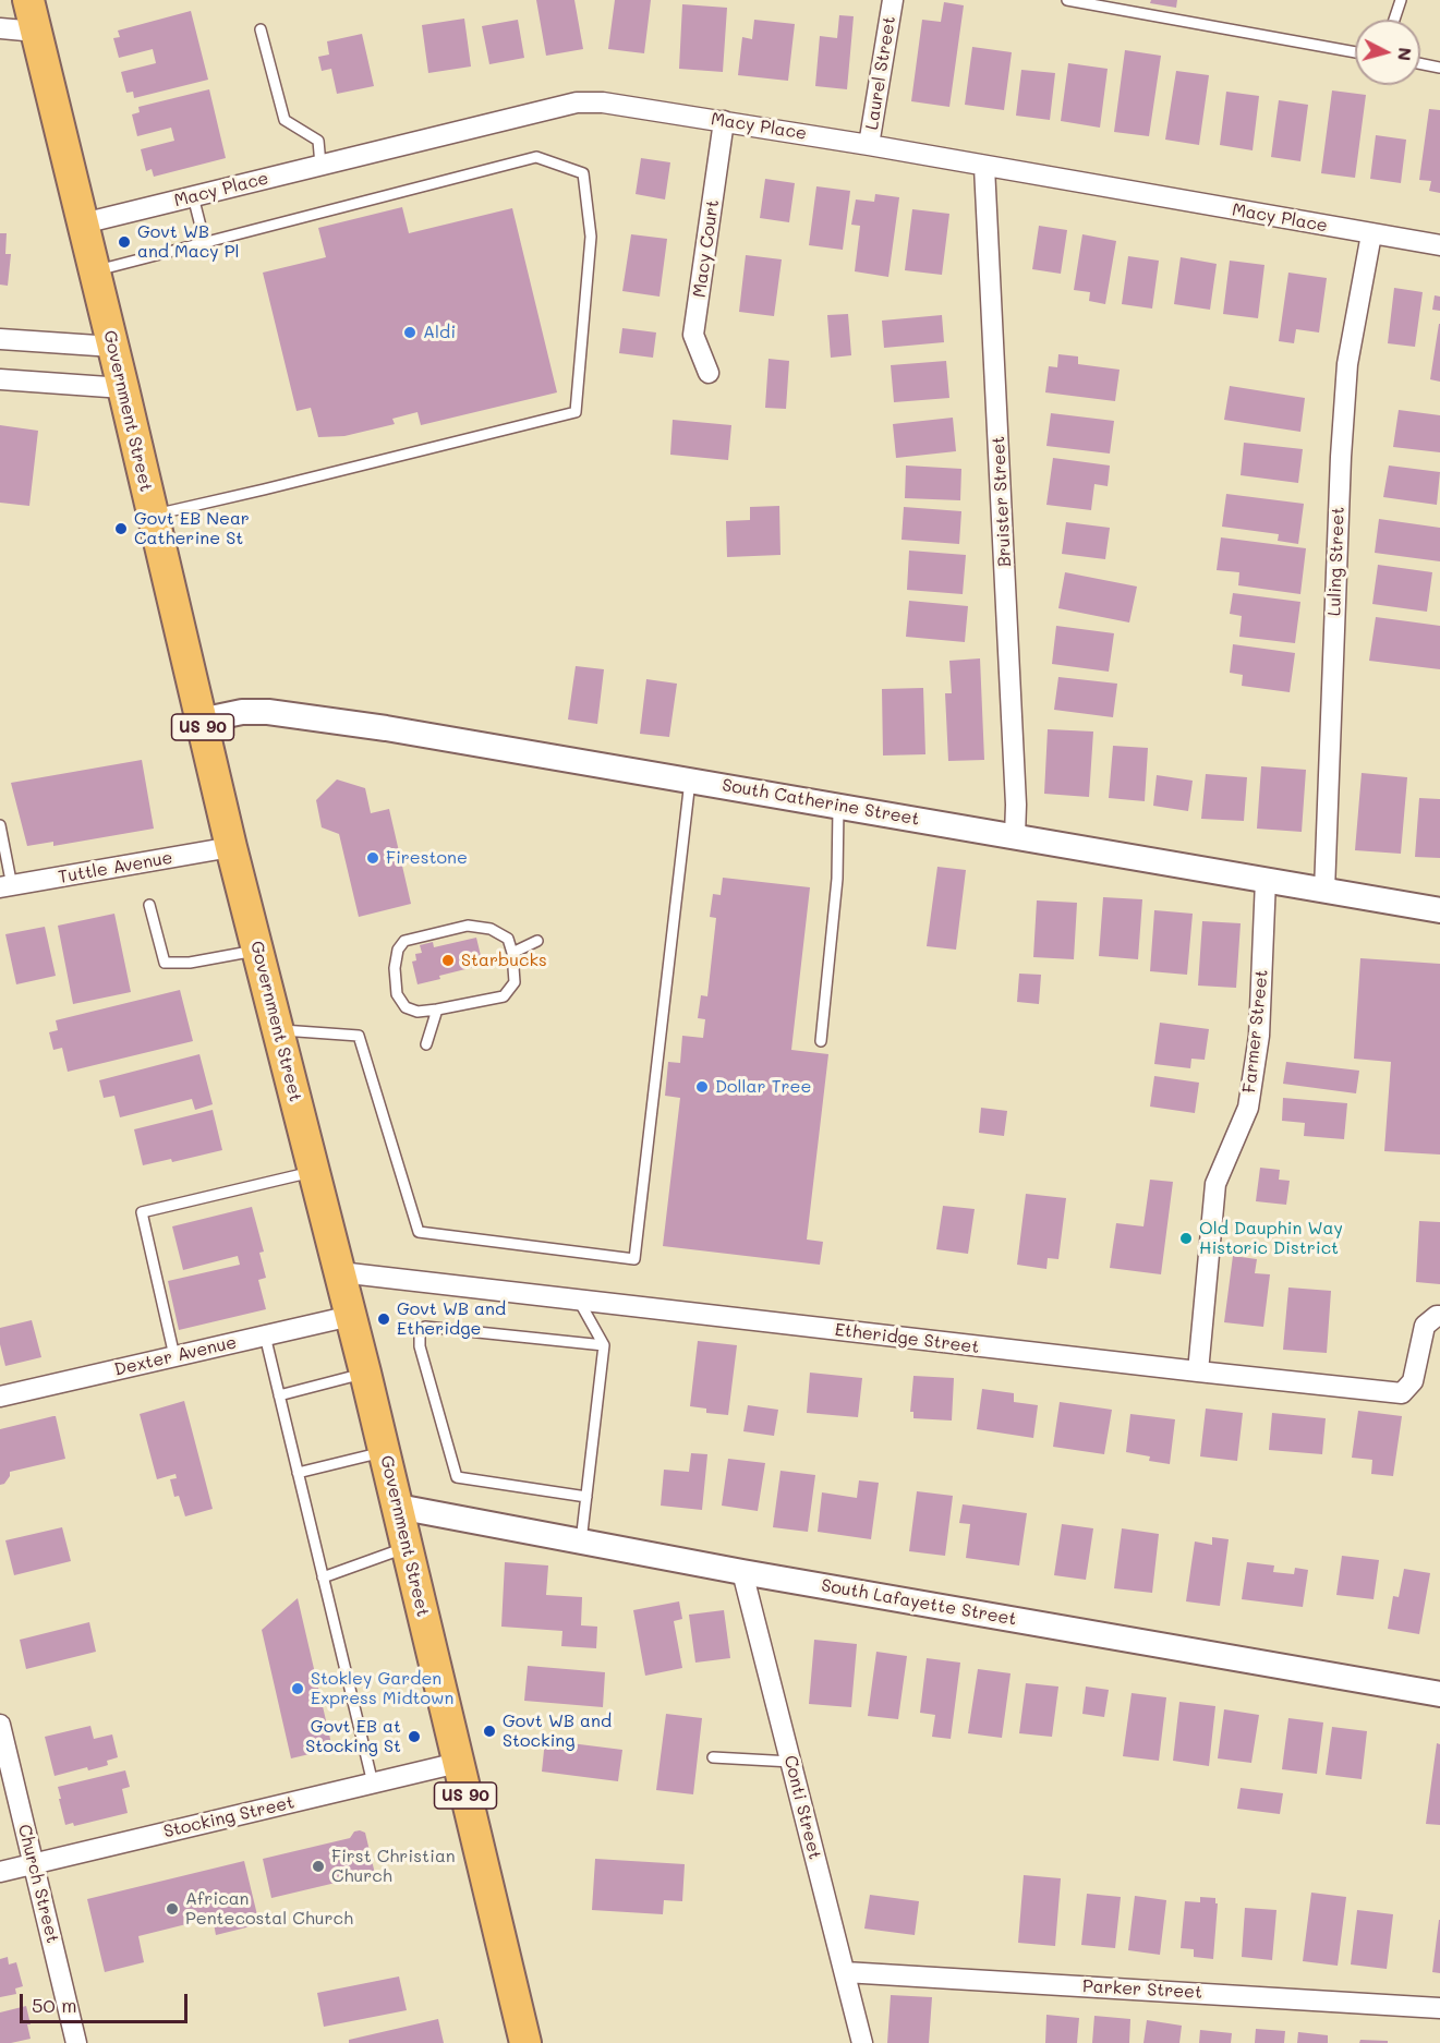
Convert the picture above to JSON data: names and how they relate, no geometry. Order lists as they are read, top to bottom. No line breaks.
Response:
{"streets":{"main road":["Government Street","US 90"],"street":["Laurel Street","Macy Place","Macy Court","Bruister Street","Luling Street","South Catherine Street","Tuttle Avenue","Farmer Street","Etheridge Street","Dexter Avenue","South Lafayette Street","Conti Street","Stocking Street","Church Street","Parker Street"]},"crossings":[["Laurel Street","Macy Place"],["Macy Place","Macy Court"],["Macy Place","Government Street"],["Macy Place","Bruister Street"],["Macy Place","Luling Street"],["Government Street","South Catherine Street"],["Government Street","Tuttle Avenue"],["Government Street","Etheridge Street"],["Government Street","Dexter Avenue"],["Government Street","South Lafayette Street"],["Government Street","Stocking Street"],["Bruister Street","South Catherine Street"],["Luling Street","South Catherine Street"],["South Catherine Street","Farmer Street"],["Farmer Street","Etheridge Street"],["South Lafayette Street","Conti Street"],["Conti Street","Parker Street"],["Stocking Street","Church Street"]],"places":["Govt WB and Macy Pl","Aldi","Govt EB Near Catherine St","Firestone","Starbucks","Dollar Tree","Old Dauphin Way Historic District","Govt WB and Etheridge","Stokley Garden Express Midtown","Govt WB and Stocking","Govt EB at Stocking St","First Christian Church","African Pentecostal Church"],"scale_bar":"50 m","north":"right"}
